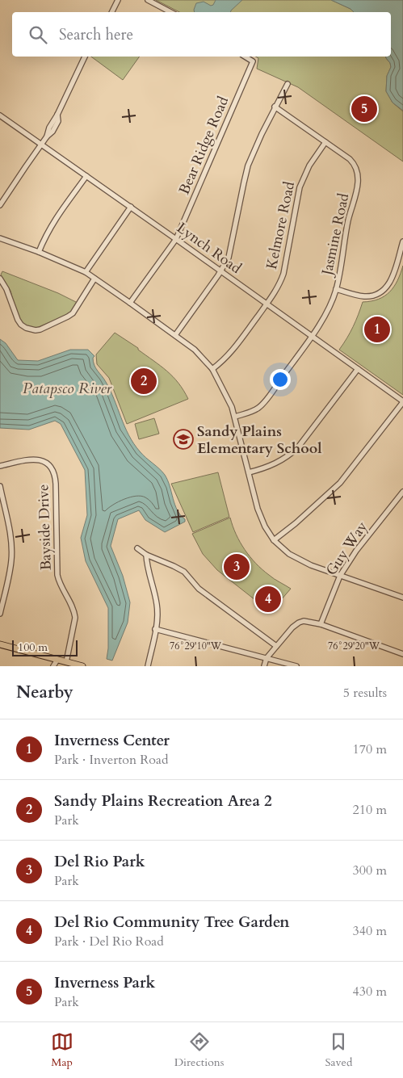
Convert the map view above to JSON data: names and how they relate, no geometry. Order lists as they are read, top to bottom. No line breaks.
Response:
{"streets":{"street":["Bear Ridge Road","Kelmore Road","Jasmine Road","Lynch Road","Bayside Drive","Guy Way"]},"crossings":[["Bear Ridge Road","Lynch Road"],["Kelmore Road","Jasmine Road"],["Kelmore Road","Lynch Road"],["Jasmine Road","Lynch Road"]],"water":["Patapsco River"],"places":{"school or university":["Sandy Plains Elementary School"]},"scale_bar":"100 m","page":{"search":"Search here","pins":["5","1","2","3","4"],"scale":"100 m","heading":["Nearby","5 results"],"list":[{"mark":"1","name":"Inverness Center","note":"Park · Inverton Road","value":"170 m"},{"mark":"2","name":"Sandy Plains Recreation Area 2","note":"Park","value":"210 m"},{"mark":"3","name":"Del Rio Park","note":"Park","value":"300 m"},{"mark":"4","name":"Del Rio Community Tree Garden","note":"Park · Del Rio Road","value":"340 m"},{"mark":"5","name":"Inverness Park","note":"Park","value":"430 m"}],"nav":["Map","Directions","Saved"]},"coordinates":["76°29'10\"W","76°29'20\"W"]}
